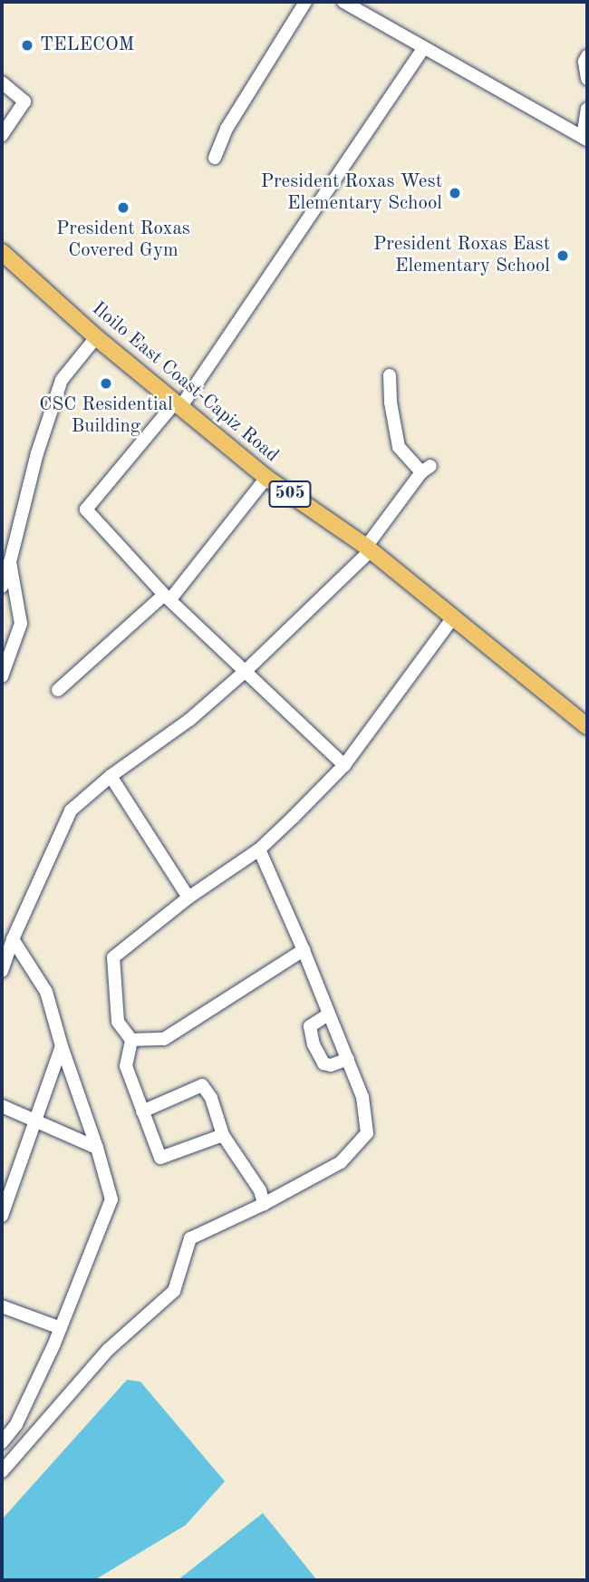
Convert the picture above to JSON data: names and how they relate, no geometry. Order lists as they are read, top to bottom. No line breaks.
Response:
{"streets":{"main road":["Iloilo East Coast-Capiz Road","505"]},"places":["TELECOM","President Roxas West Elementary School","President Roxas Covered Gym","President Roxas East Elementary School","CSC Residential Building"]}
